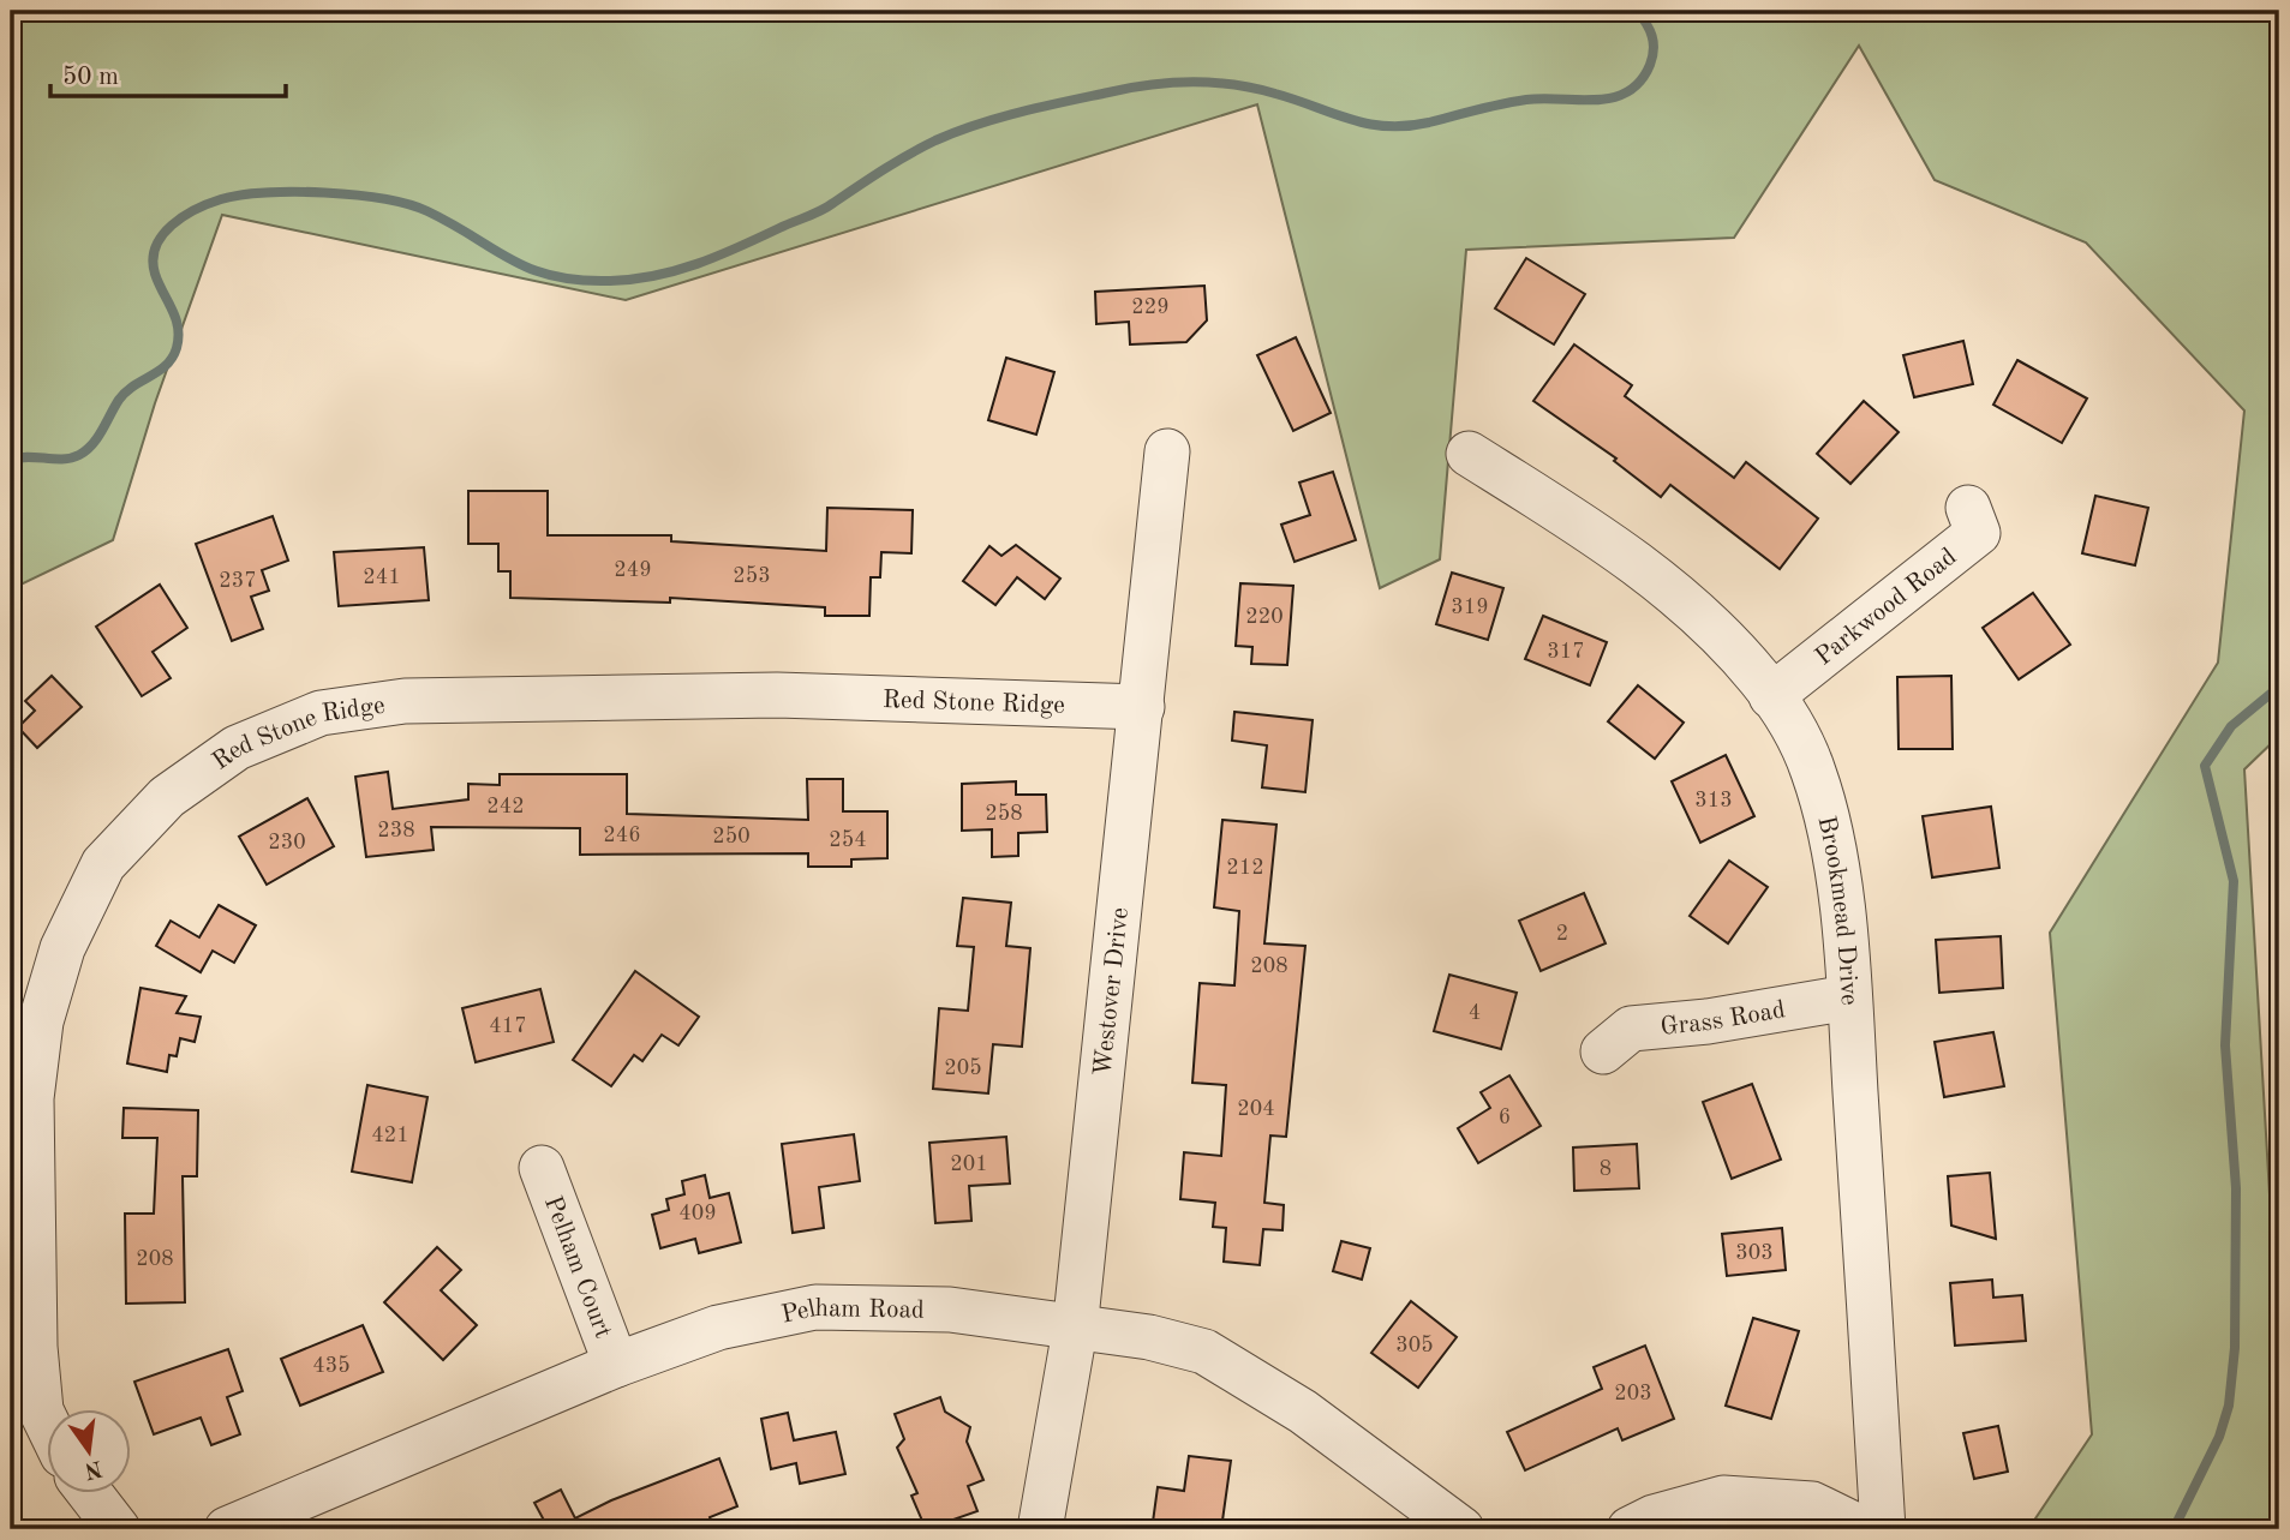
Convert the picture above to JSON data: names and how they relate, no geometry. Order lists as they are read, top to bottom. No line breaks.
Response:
{"streets":{"street":["Parkwood Road","Red Stone Ridge","Brookmead Drive","Westover Drive","Grass Road","Pelham Court","Pelham Road"]},"crossings":[["Parkwood Road","Brookmead Drive"],["Red Stone Ridge","Westover Drive"],["Brookmead Drive","Grass Road"],["Westover Drive","Pelham Road"],["Pelham Court","Pelham Road"]],"house_numbers":["229","249","253","241","237","319","220","317","313","242","258","238","246","250","254","230","212","2","208","4","417","205","204","6","421","201","8","409","303","208","305","435","203"],"scale_bar":"50 m","north":"bottom"}
